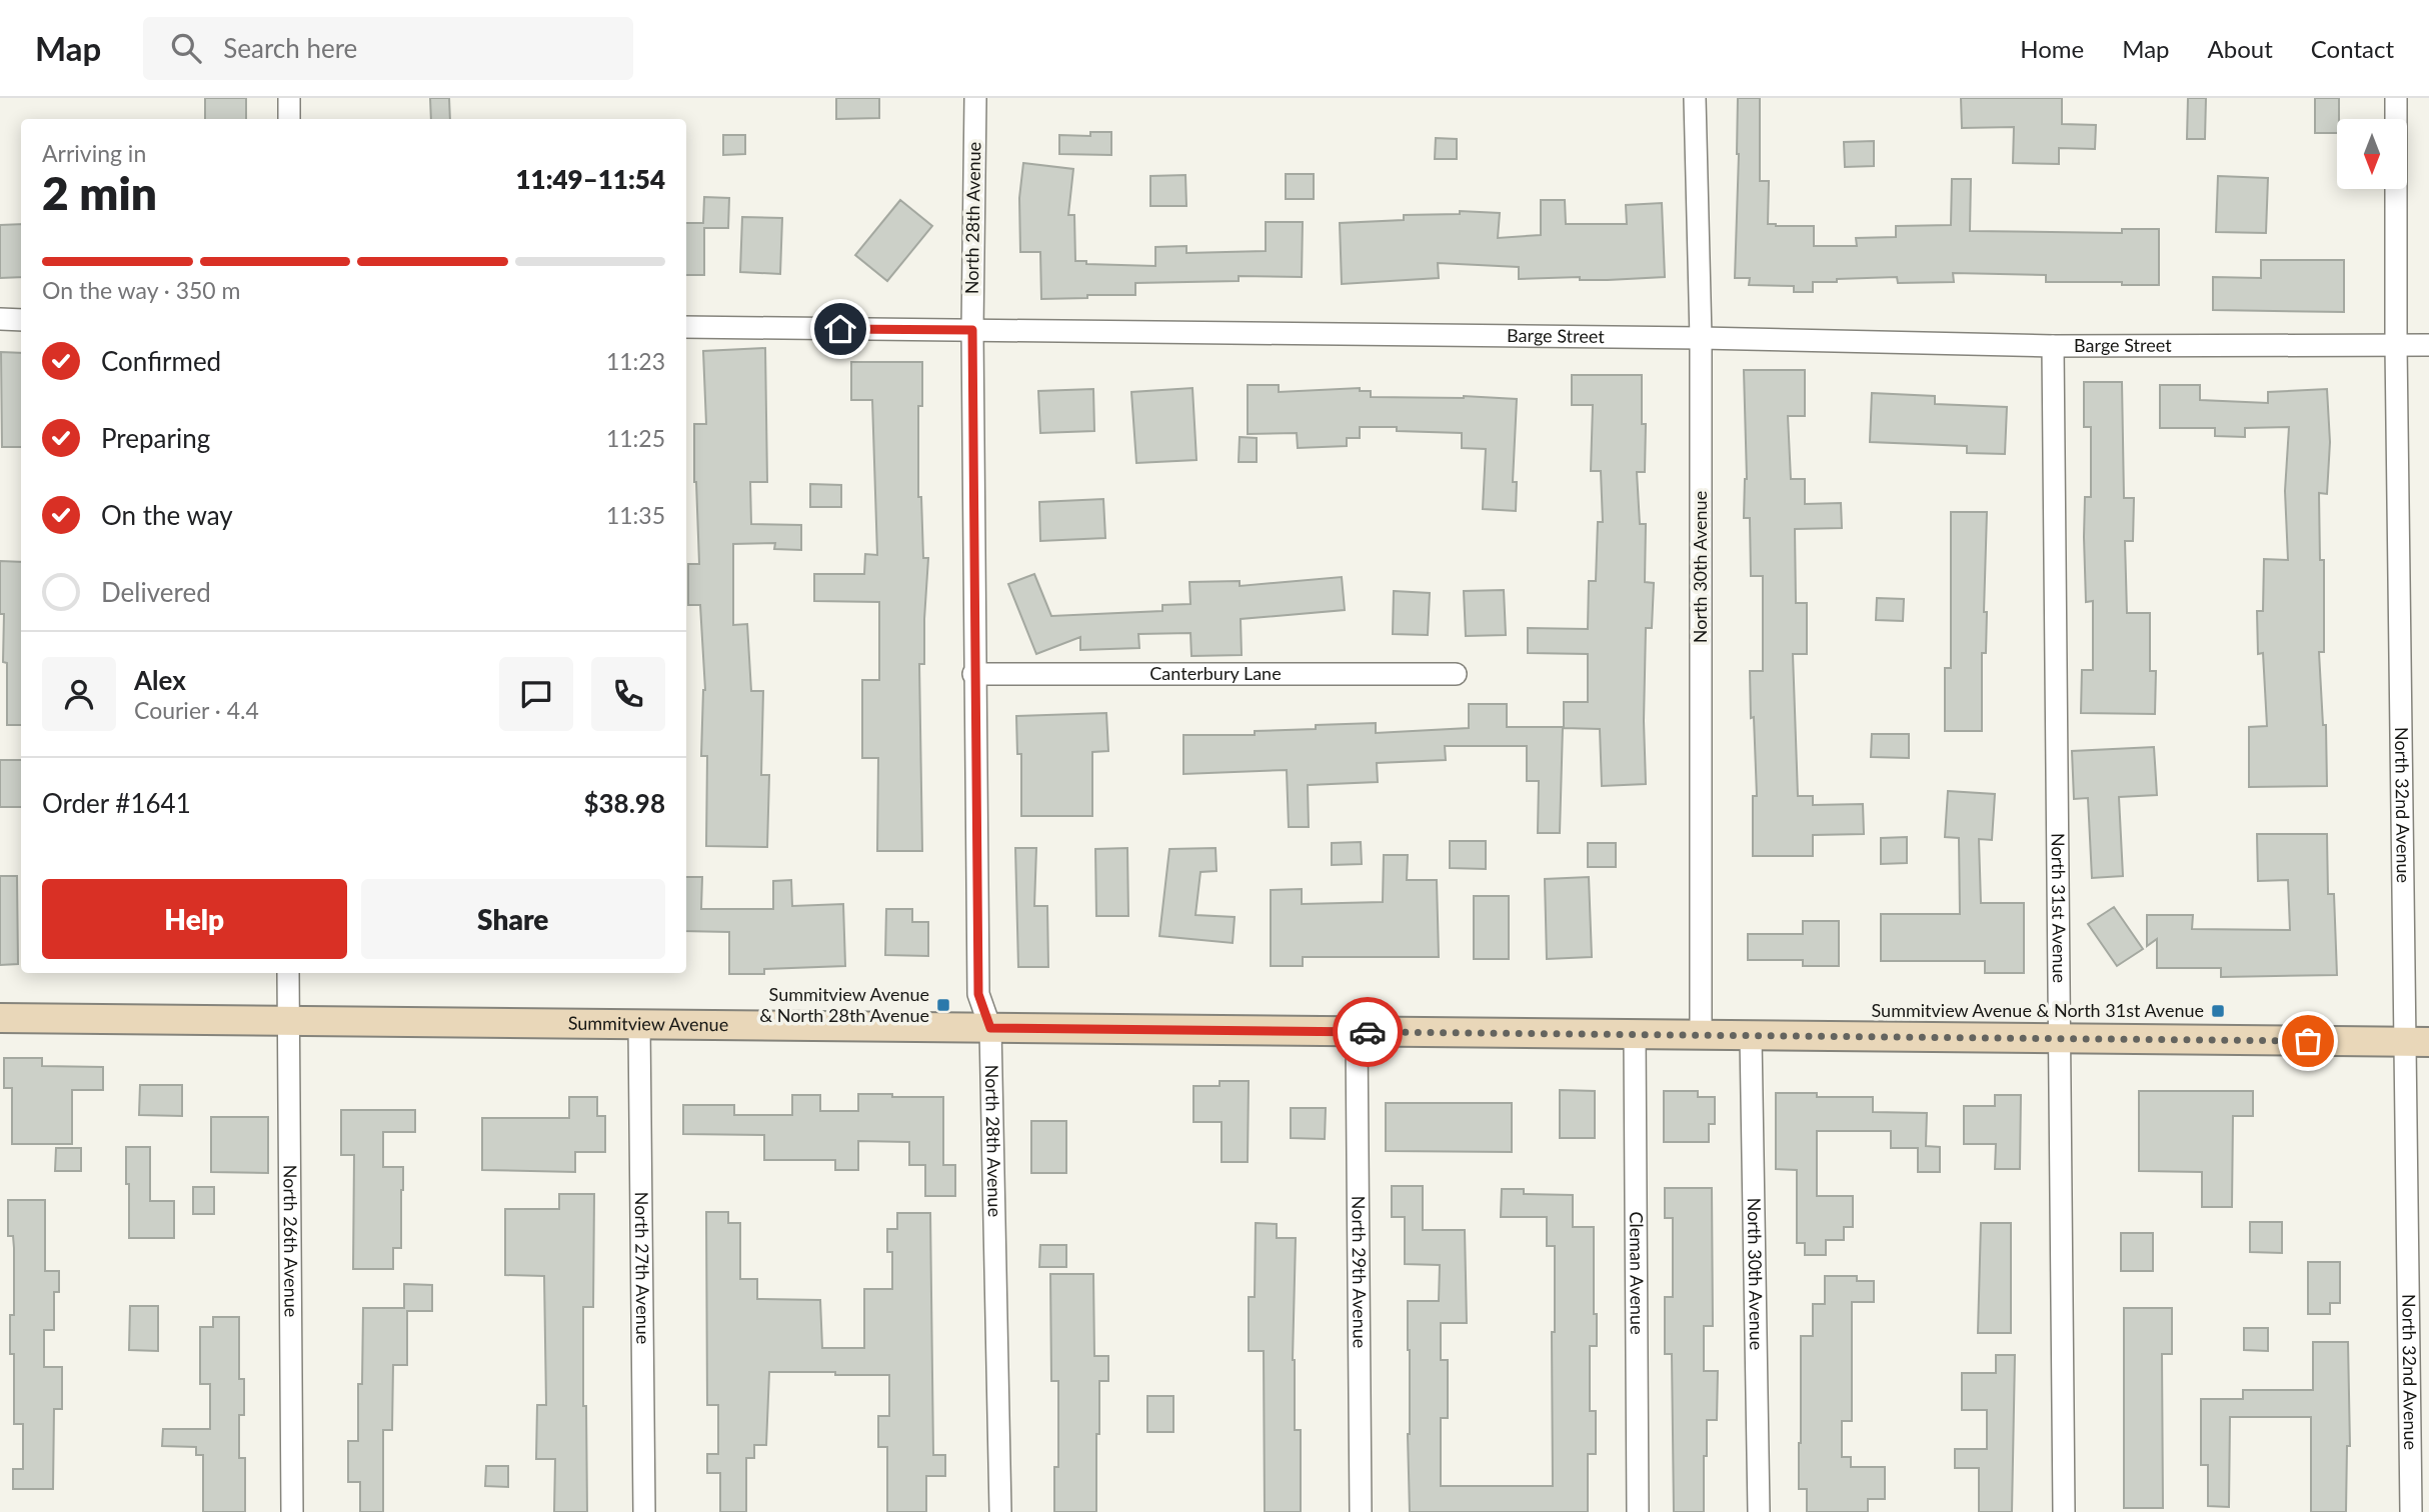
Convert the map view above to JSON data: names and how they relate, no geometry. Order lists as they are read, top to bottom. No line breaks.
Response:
{"streets":{"main road":["Summitview Avenue"],"street":["North 28th Avenue","Barge Street","North 30th Avenue","Canterbury Lane","North 32nd Avenue","North 31st Avenue","North 26th Avenue","North 27th Avenue","North 29th Avenue","Cleman Avenue"]},"crossings":[["North 28th Avenue","Barge Street"],["North 28th Avenue","Canterbury Lane"],["North 28th Avenue","Summitview Avenue"],["Barge Street","North 30th Avenue"],["Barge Street","North 32nd Avenue"],["Barge Street","North 31st Avenue"],["North 30th Avenue","Summitview Avenue"],["North 32nd Avenue","Summitview Avenue"],["North 31st Avenue","Summitview Avenue"],["Summitview Avenue","North 26th Avenue"],["Summitview Avenue","North 27th Avenue"],["Summitview Avenue","North 29th Avenue"],["Summitview Avenue","Cleman Avenue"]],"places":{"transit":["Summitview Avenue & North 28th Avenue","Summitview Avenue & North 31st Avenue"]},"north":"bottom","page":{"header":"Map","search":"Search here","nav":["Home","Map","About","Contact"],"heading":["2 min","Arriving in","11:49–11:54"],"panel":["Alex","Courier · 4.4","Order #1641","$38.98"],"bar":"On the way · 350 m","list":[["Confirmed","11:23"],["Preparing","11:25"],["On the way","11:35"],"Delivered"],"buttons":["Help","Share"]}}
